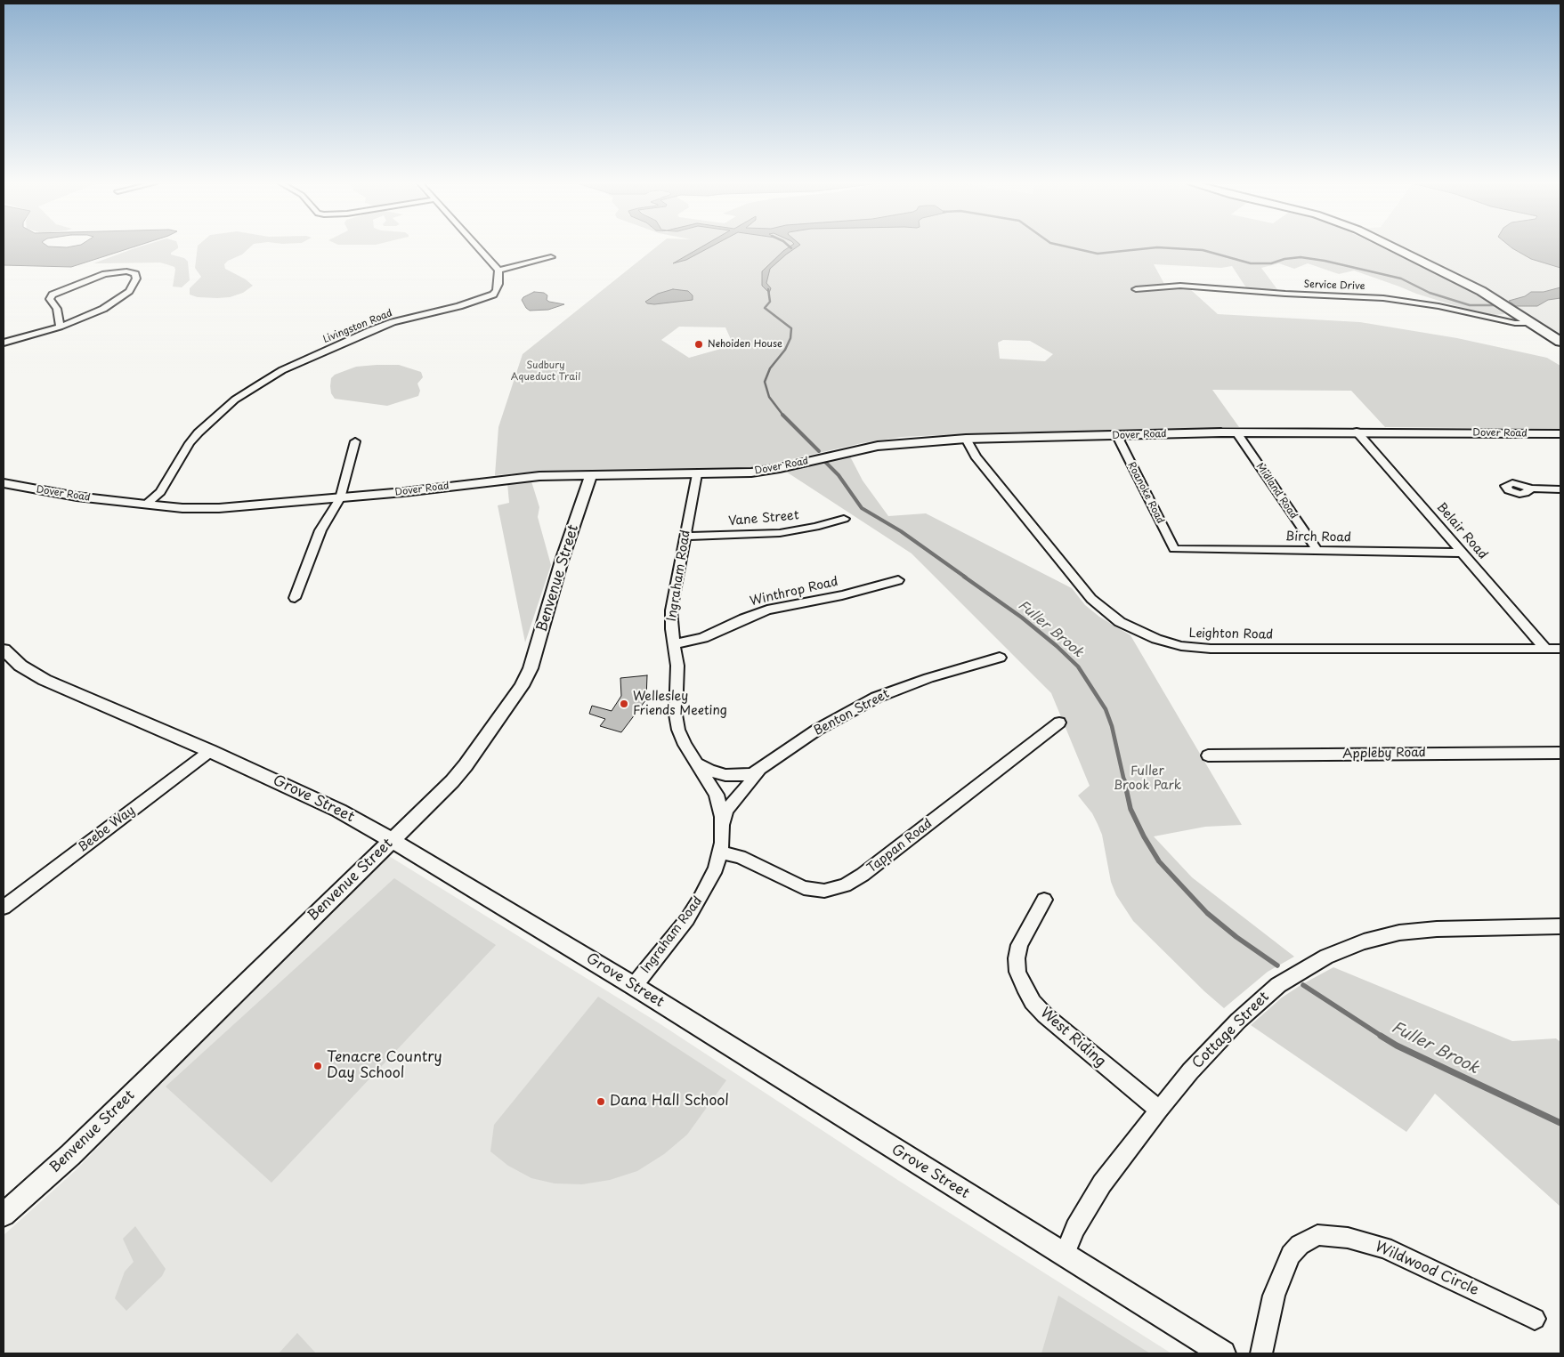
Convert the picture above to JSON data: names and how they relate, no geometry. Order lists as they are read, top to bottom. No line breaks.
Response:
{"streets":{"street":["Service Drive","Livingston Road","Dover Road","Midland Road","Roanoke Road","Vane Street","Belair Road","Birch Road","Ingraham Road","Benvenue Street","Winthrop Road","Leighton Road","Benton Street","Appleby Road","Grove Street","Beebe Way","Tappan Road","Cottage Street","West Riding","Wildwood Circle"]},"crossings":[["Livingston Road","Dover Road"],["Dover Road","Midland Road"],["Dover Road","Roanoke Road"],["Dover Road","Belair Road"],["Dover Road","Ingraham Road"],["Dover Road","Benvenue Street"],["Dover Road","Leighton Road"],["Midland Road","Birch Road"],["Roanoke Road","Birch Road"],["Vane Street","Ingraham Road"],["Belair Road","Birch Road"],["Belair Road","Leighton Road"],["Ingraham Road","Winthrop Road"],["Ingraham Road","Benton Street"],["Ingraham Road","Grove Street"],["Ingraham Road","Tappan Road"],["Benvenue Street","Grove Street"],["Grove Street","Beebe Way"],["Grove Street","Cottage Street"],["Cottage Street","West Riding"]],"water":["Fuller Brook"],"parks":["Sudbury Aqueduct Trail","Fuller Brook Park"],"places":["Nehoiden House","Wellesley Friends Meeting","Tenacre Country Day School","Dana Hall School"]}
